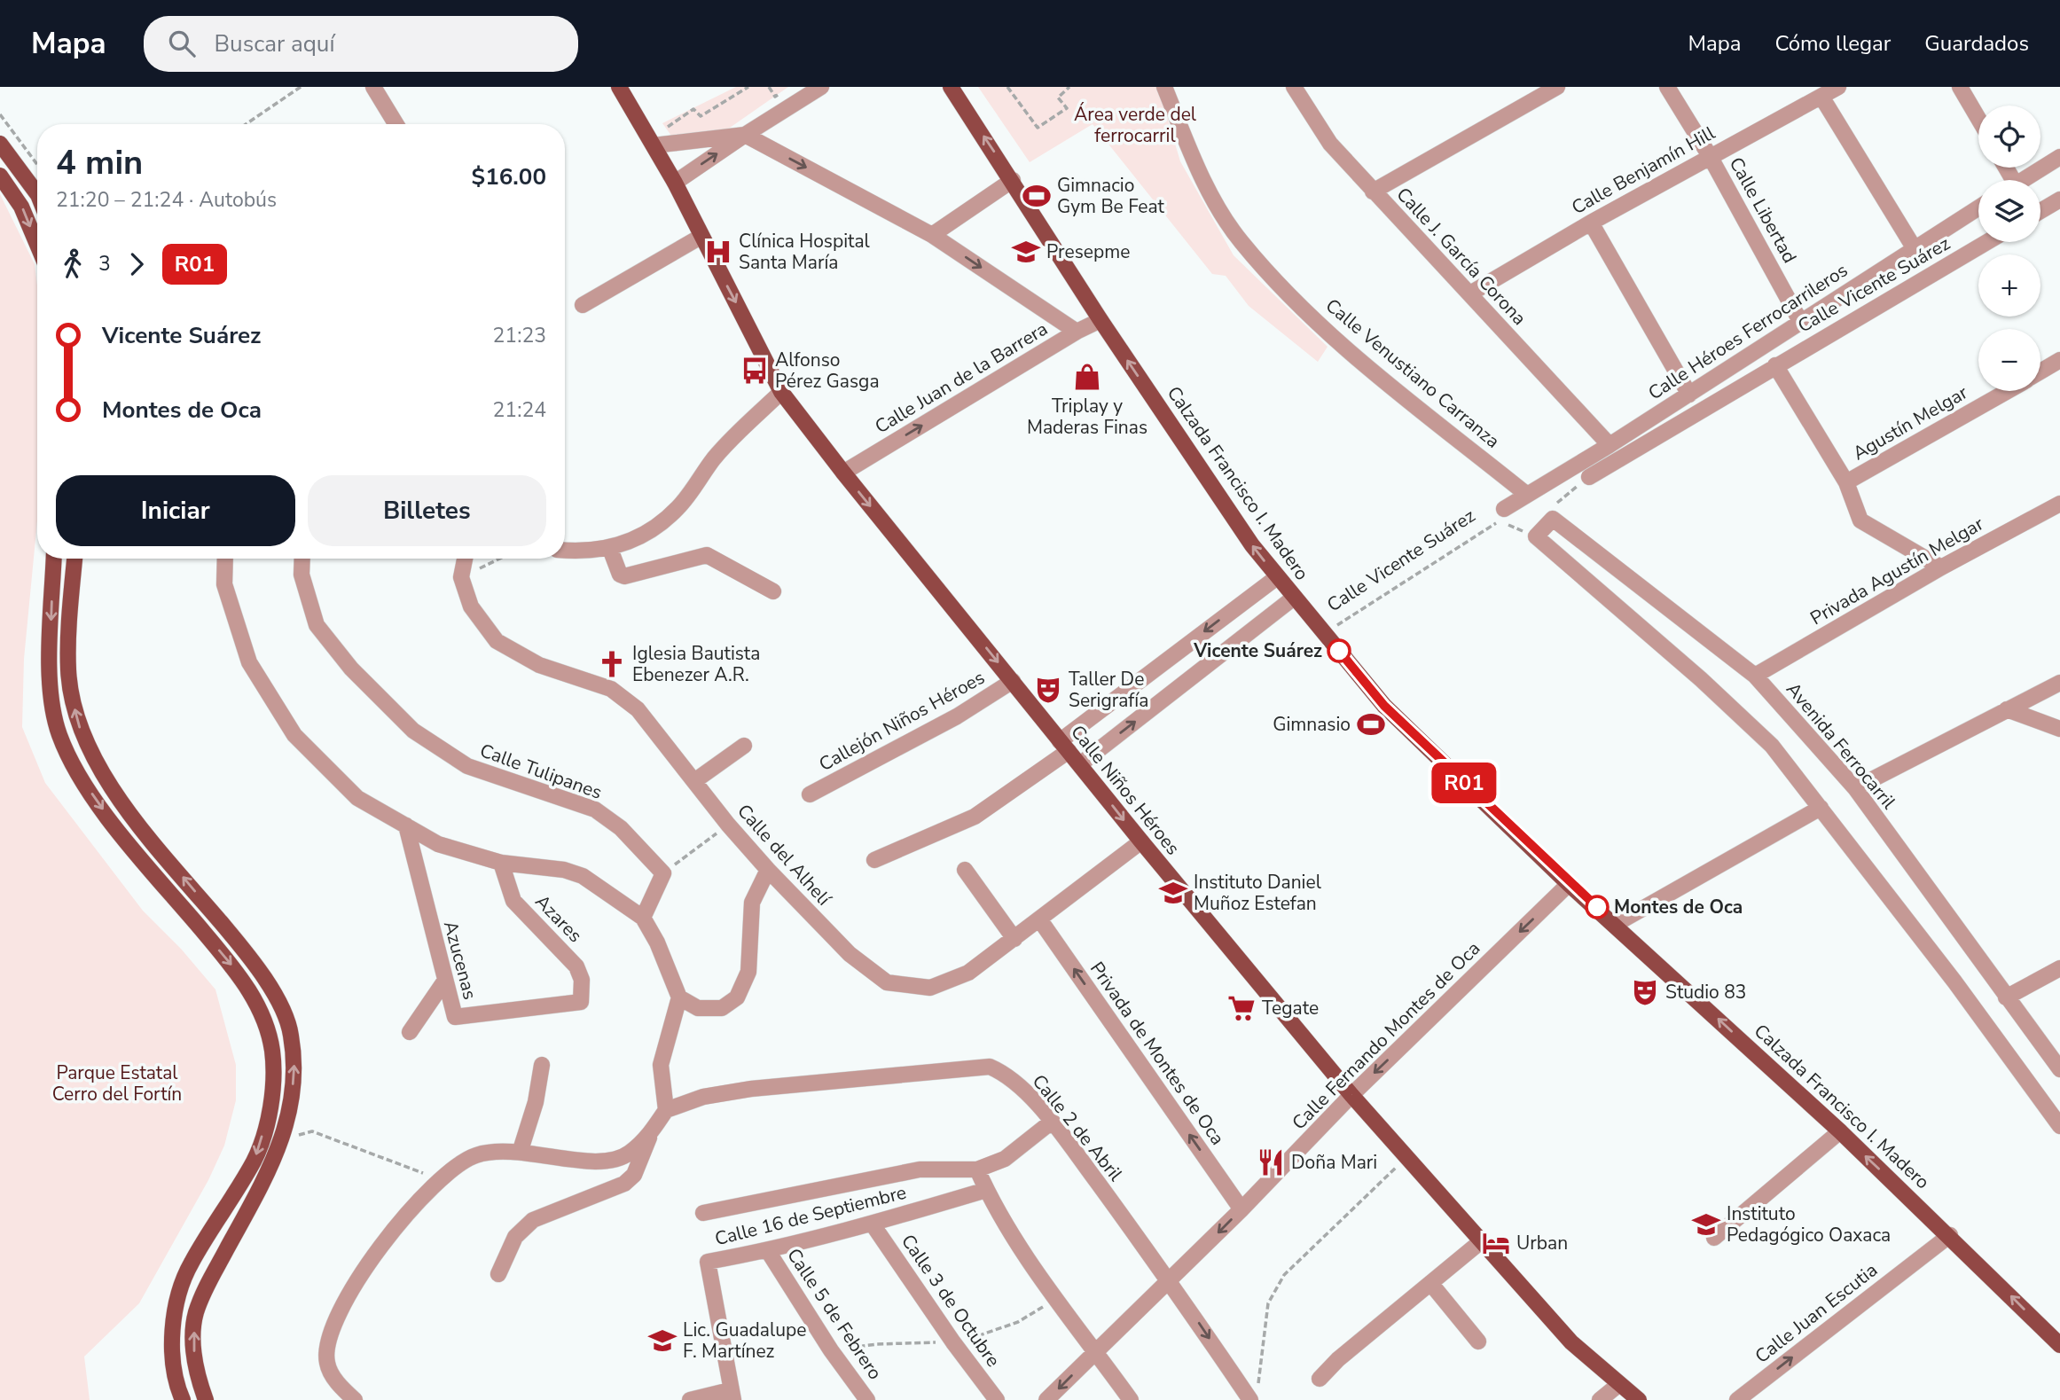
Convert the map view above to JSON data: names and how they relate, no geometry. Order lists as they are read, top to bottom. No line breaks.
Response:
{"streets":{"main road":["Calzada Francisco I. Madero","Calle Niños Héroes"],"street":["Calle Benjamín Hill","Calle Libertad","Calle J. García Corona","Calle Vicente Suárez","Calle Héroes Ferrocarrileros","Calle Venustiano Carranza","Calle Juan de la Barrera","Agustín Melgar","Privada Agustín Melgar","Callejón Niños Héroes","Avenida Ferrocarril","Calle Tulipanes","Calle del Alhelí","Azares","Azucenas","Calle Fernando Montes de Oca","Privada de Montes de Oca","Calle 2 de Abril","Calle 16 de Septiembre","Calle 3 de Octubre","Calle Juan Escutia","Calle 5 de Febrero"]},"crossings":[["Calle Benjamín Hill","Calle Libertad"],["Calle Benjamín Hill","Calle J. García Corona"],["Calle Libertad","Calle Héroes Ferrocarrileros"],["Calle J. García Corona","Calle Héroes Ferrocarrileros"],["Calle Vicente Suárez","Calzada Francisco I. Madero"],["Calle Héroes Ferrocarrileros","Calle Venustiano Carranza"],["Calle Juan de la Barrera","Calzada Francisco I. Madero"],["Calle Juan de la Barrera","Calle Niños Héroes"],["Calzada Francisco I. Madero","Calle Fernando Montes de Oca"],["Calzada Francisco I. Madero","Calle Juan Escutia"],["Privada Agustín Melgar","Avenida Ferrocarril"],["Callejón Niños Héroes","Calle Niños Héroes"],["Calle Niños Héroes","Calle del Alhelí"],["Calle Niños Héroes","Calle Fernando Montes de Oca"],["Calle del Alhelí","Privada de Montes de Oca"],["Azares","Azucenas"],["Calle Fernando Montes de Oca","Privada de Montes de Oca"],["Calle Fernando Montes de Oca","Calle 2 de Abril"],["Calle 16 de Septiembre","Calle 3 de Octubre"],["Calle 16 de Septiembre","Calle 5 de Febrero"]],"one_way":["Calle Juan de la Barrera","Calzada Francisco I. Madero","Calle Fernando Montes de Oca","Privada de Montes de Oca","Calle Juan Escutia"],"parks":["Área verde del ferrocarril","Parque Estatal Cerro del Fortín"],"places":{"sports":["Gimnacio Gym Be Feat","Gimnasio"],"hospital":["Clínica Hospital Santa María"],"school or university":["Presepme","Instituto Daniel Muñoz Estefan","Instituto Pedagógico Oaxaca","Lic. Guadalupe F. Martínez"],"bus stop":["Alfonso Pérez Gasga"],"shop":["Triplay y Maderas Finas"],"other":["Vicente Suárez","Montes de Oca"],"church":["Iglesia Bautista Ebenezer A.R."],"theatre":["Taller De Serigrafía","Studio 83"],"supermarket":["Tegate"],"restaurant":["Doña Mari"],"hotel":["Urban"]},"lines":["bus line R01"],"page":{"header":"Mapa","search":"Buscar aquí","nav":["Mapa","Cómo llegar","Guardados"],"on_map":"R01","map_buttons":["+","−"],"heading":["4 min","21:20 – 21:24 · Autobús","$16.00"],"legs":["3","R01"],"list":[{"name":"Vicente Suárez","value":"21:23"},{"name":"Montes de Oca","value":"21:24"}],"buttons":["Iniciar","Billetes"]}}
